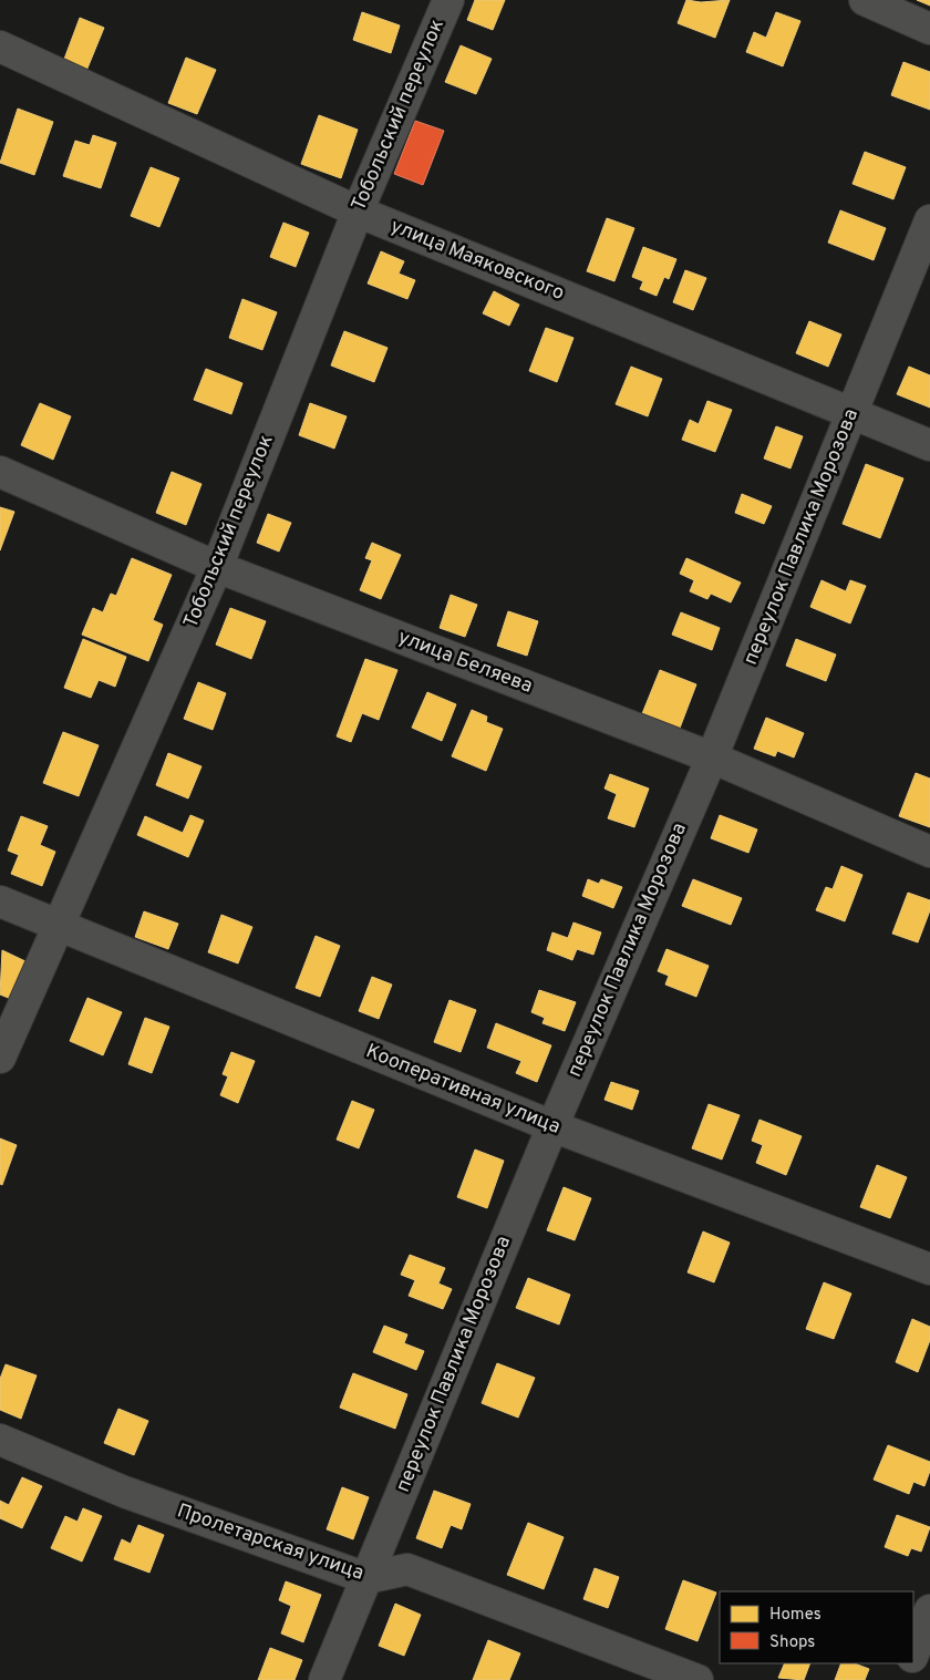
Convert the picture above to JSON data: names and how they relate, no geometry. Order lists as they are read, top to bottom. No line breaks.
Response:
{"streets":{"street":["Тобольский переулок","улица Маяковского","переулок Павлика Морозова","улица Беляева","Кооперативная улица","Пролетарская улица"]},"crossings":[["Тобольский переулок","улица Маяковского"],["Тобольский переулок","улица Беляева"],["Тобольский переулок","Кооперативная улица"],["улица Маяковского","переулок Павлика Морозова"],["переулок Павлика Морозова","улица Беляева"],["переулок Павлика Морозова","Кооперативная улица"],["переулок Павлика Морозова","Пролетарская улица"]],"legend":["Homes","Shops"]}
